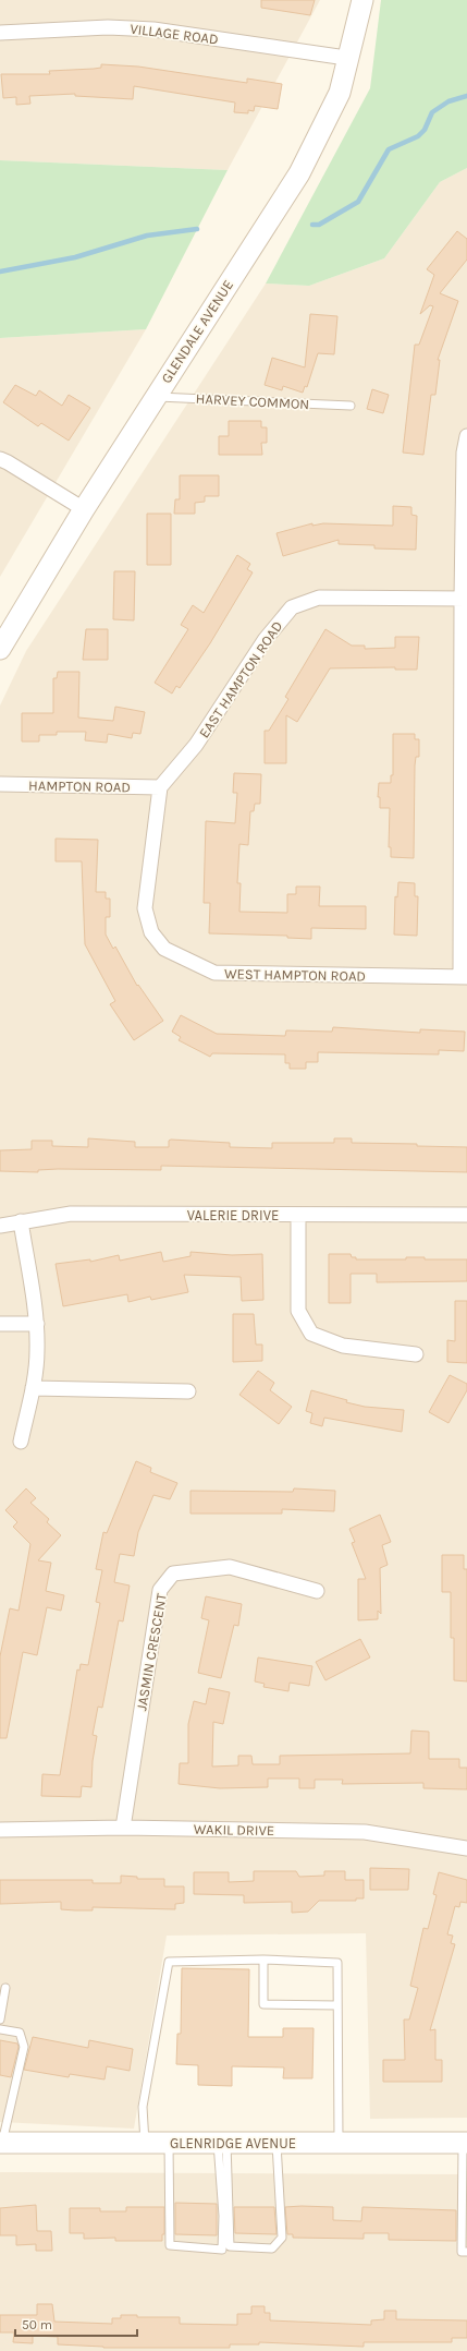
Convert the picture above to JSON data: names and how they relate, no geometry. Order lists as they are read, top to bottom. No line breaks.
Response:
{"streets":{"main road":["GLENDALE AVENUE","GLENRIDGE AVENUE"],"street":["VILLAGE ROAD","EAST HAMPTON ROAD","HAMPTON ROAD","WEST HAMPTON ROAD","VALERIE DRIVE","JASMIN CRESCENT","WAKIL DRIVE"],"lane":["HARVEY COMMON"]},"crossings":[["VILLAGE ROAD","GLENDALE AVENUE"],["GLENDALE AVENUE","HARVEY COMMON"],["EAST HAMPTON ROAD","HAMPTON ROAD"],["EAST HAMPTON ROAD","WEST HAMPTON ROAD"],["HAMPTON ROAD","WEST HAMPTON ROAD"],["JASMIN CRESCENT","WAKIL DRIVE"]],"scale_bar":"50 m"}
